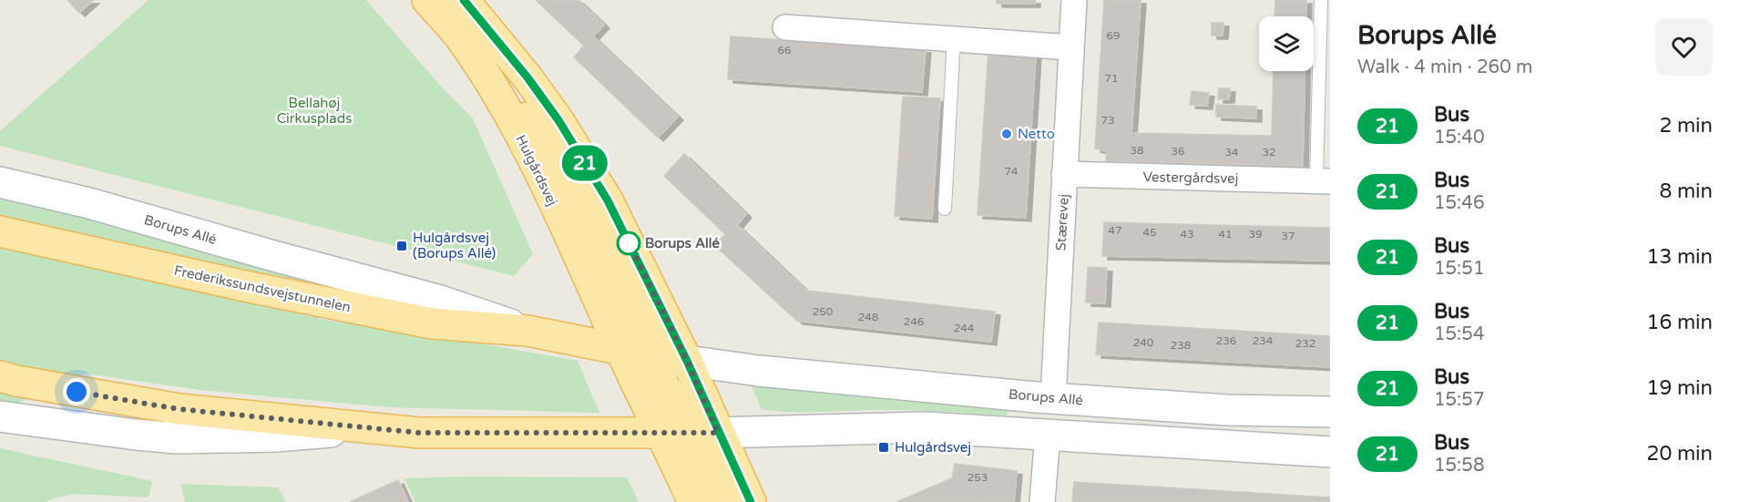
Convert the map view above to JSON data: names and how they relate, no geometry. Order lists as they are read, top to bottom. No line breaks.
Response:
{"streets":{"main road":["Hulgårdsvej","Borups Allé","Frederikssundsvejstunnelen"],"street":["Vestergårdsvej","Stærevej"]},"crossings":[["Hulgårdsvej","Borups Allé"],["Vestergårdsvej","Stærevej"],["Stærevej","Borups Allé"],["Borups Allé","Frederikssundsvejstunnelen"]],"parks":["Bellahøj Cirkusplads"],"places":{"other":["Netto","Borups Allé"],"transit":["Hulgårdsvej (Borups Allé)","Hulgårdsvej"]},"lines":["bus line 21"],"house_numbers":["69","66","71","73","38","36","34","32","74","47","45","43","41","39","37","250","248","246","244","236","234","240","232","238","253"],"page":{"on_map":"21","heading":["Borups Allé","Walk · 4 min · 260 m"],"list":[{"mark":"21","name":"Bus","note":"15:40","value":"2 min"},{"mark":"21","name":"Bus","note":"15:46","value":"8 min"},{"mark":"21","name":"Bus","note":"15:51","value":"13 min"},{"mark":"21","name":"Bus","note":"15:54","value":"16 min"},{"mark":"21","name":"Bus","note":"15:57","value":"19 min"},{"mark":"21","name":"Bus","note":"15:58","value":"20 min"}]}}
